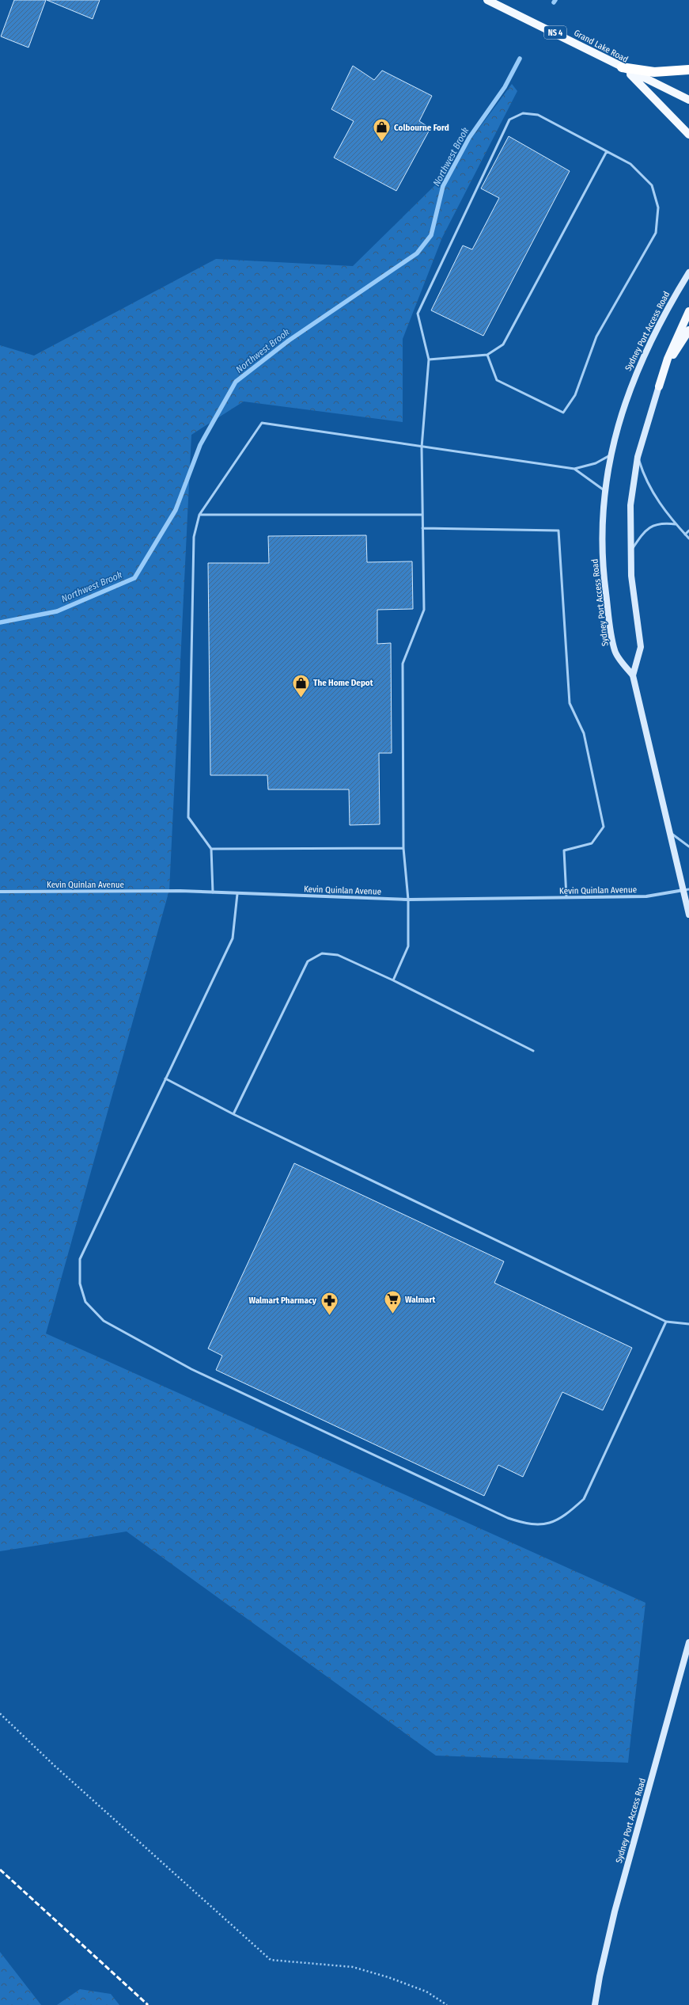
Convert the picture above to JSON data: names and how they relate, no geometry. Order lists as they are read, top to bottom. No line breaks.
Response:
{"streets":{"main road":["NS 4","Grand Lake Road","Sydney Port Access Road"],"street":["Kevin Quinlan Avenue"]},"crossings":[["Sydney Port Access Road","Kevin Quinlan Avenue"]],"water":["Northwest Brook"],"places":{"shop":["Colbourne Ford","The Home Depot"],"supermarket":["Walmart"],"pharmacy":["Walmart Pharmacy"]}}
